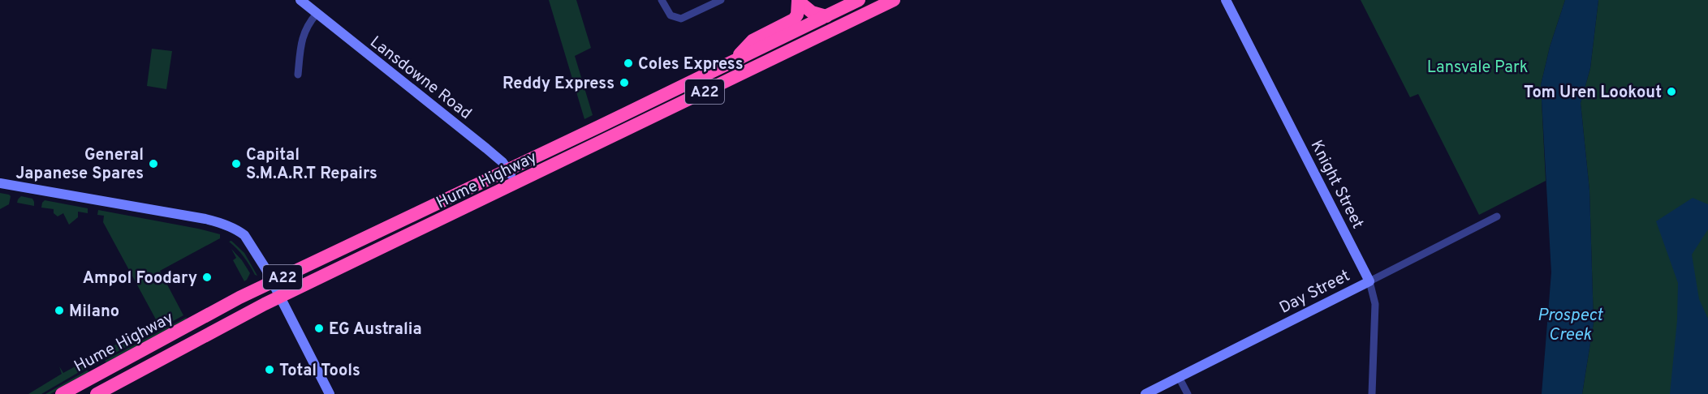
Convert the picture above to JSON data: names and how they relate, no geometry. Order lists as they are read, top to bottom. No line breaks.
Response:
{"streets":{"highway":["A22","Hume Highway"],"street":["Lansdowne Road","Knight Street","Day Street"]},"crossings":[["Lansdowne Road","Hume Highway"],["Knight Street","Day Street"]],"water":["Prospect Creek"],"parks":["Lansvale Park"],"places":["Coles Express","Reddy Express","Tom Uren Lookout","General Japanese Spares","Capital S.M.A.R.T Repairs","Ampol Foodary","Milano","EG Australia","Total Tools"]}
